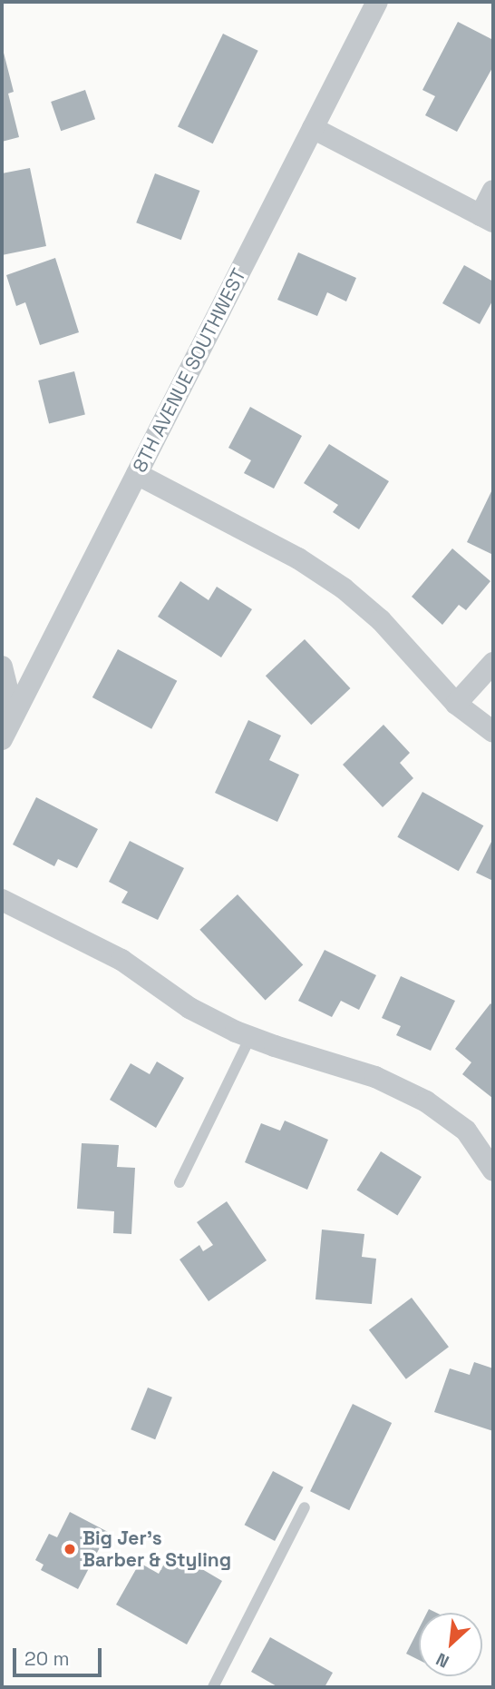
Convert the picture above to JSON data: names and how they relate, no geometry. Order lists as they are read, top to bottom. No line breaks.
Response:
{"streets":{"street":["8TH AVENUE SOUTHWEST"]},"places":["Big Jer's Barber & Styling"],"scale_bar":"20 m","north":"bottom left"}
